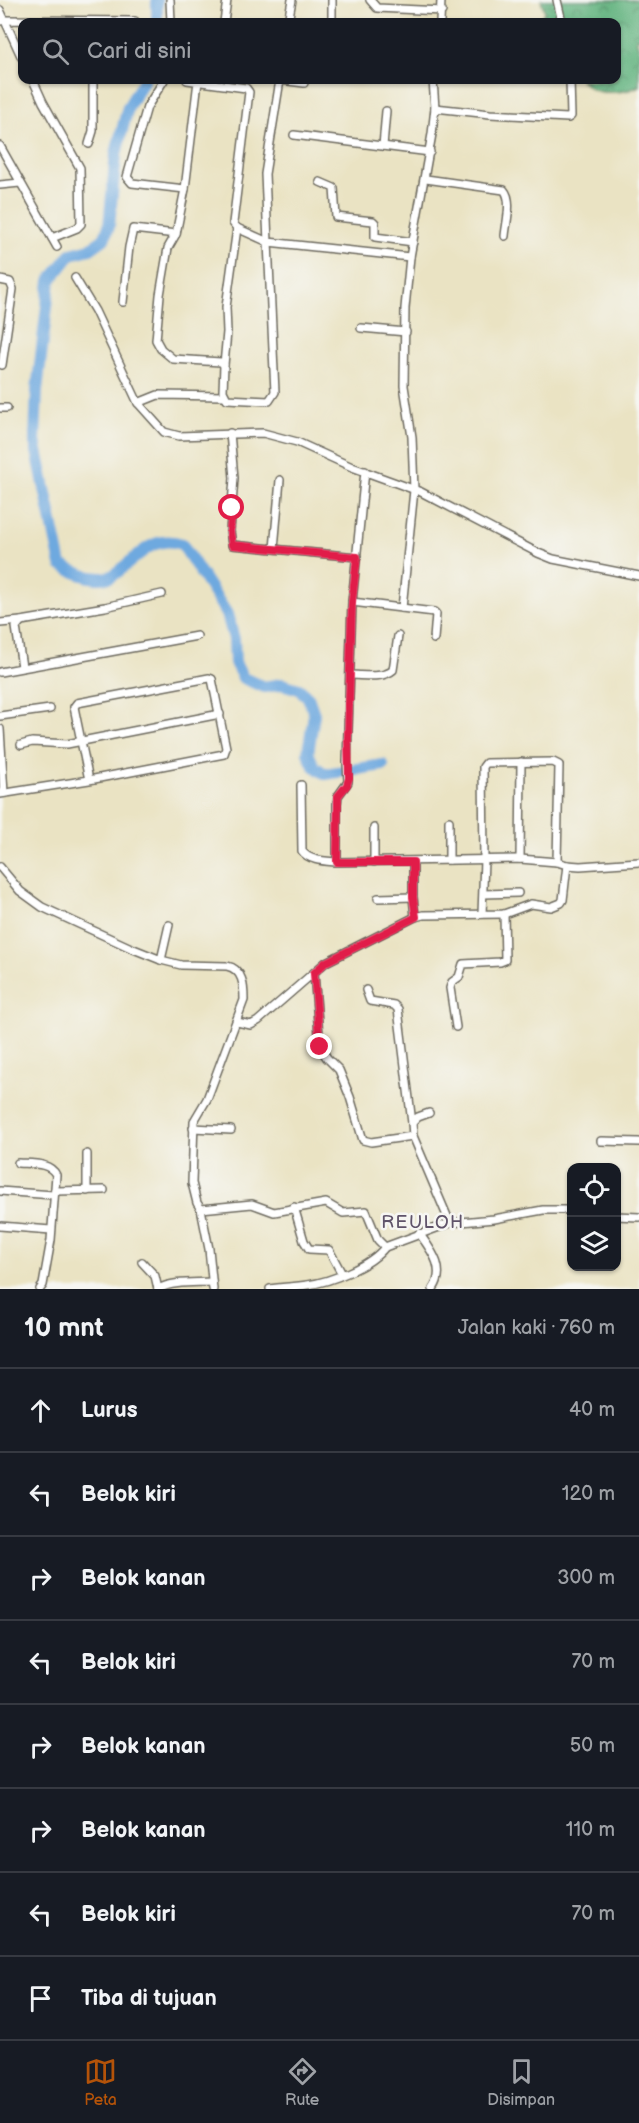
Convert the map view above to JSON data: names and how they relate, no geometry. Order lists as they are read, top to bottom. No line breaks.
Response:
{"districts":["REULOH"],"page":{"search":"Cari di sini","heading":["10 mnt","Jalan kaki · 760 m"],"list":[["Lurus","40 m"],["Belok kiri","120 m"],["Belok kanan","300 m"],["Belok kiri","70 m"],["Belok kanan","50 m"],["Belok kanan","110 m"],["Belok kiri","70 m"],"Tiba di tujuan"],"nav":["Peta","Rute","Disimpan"]}}
